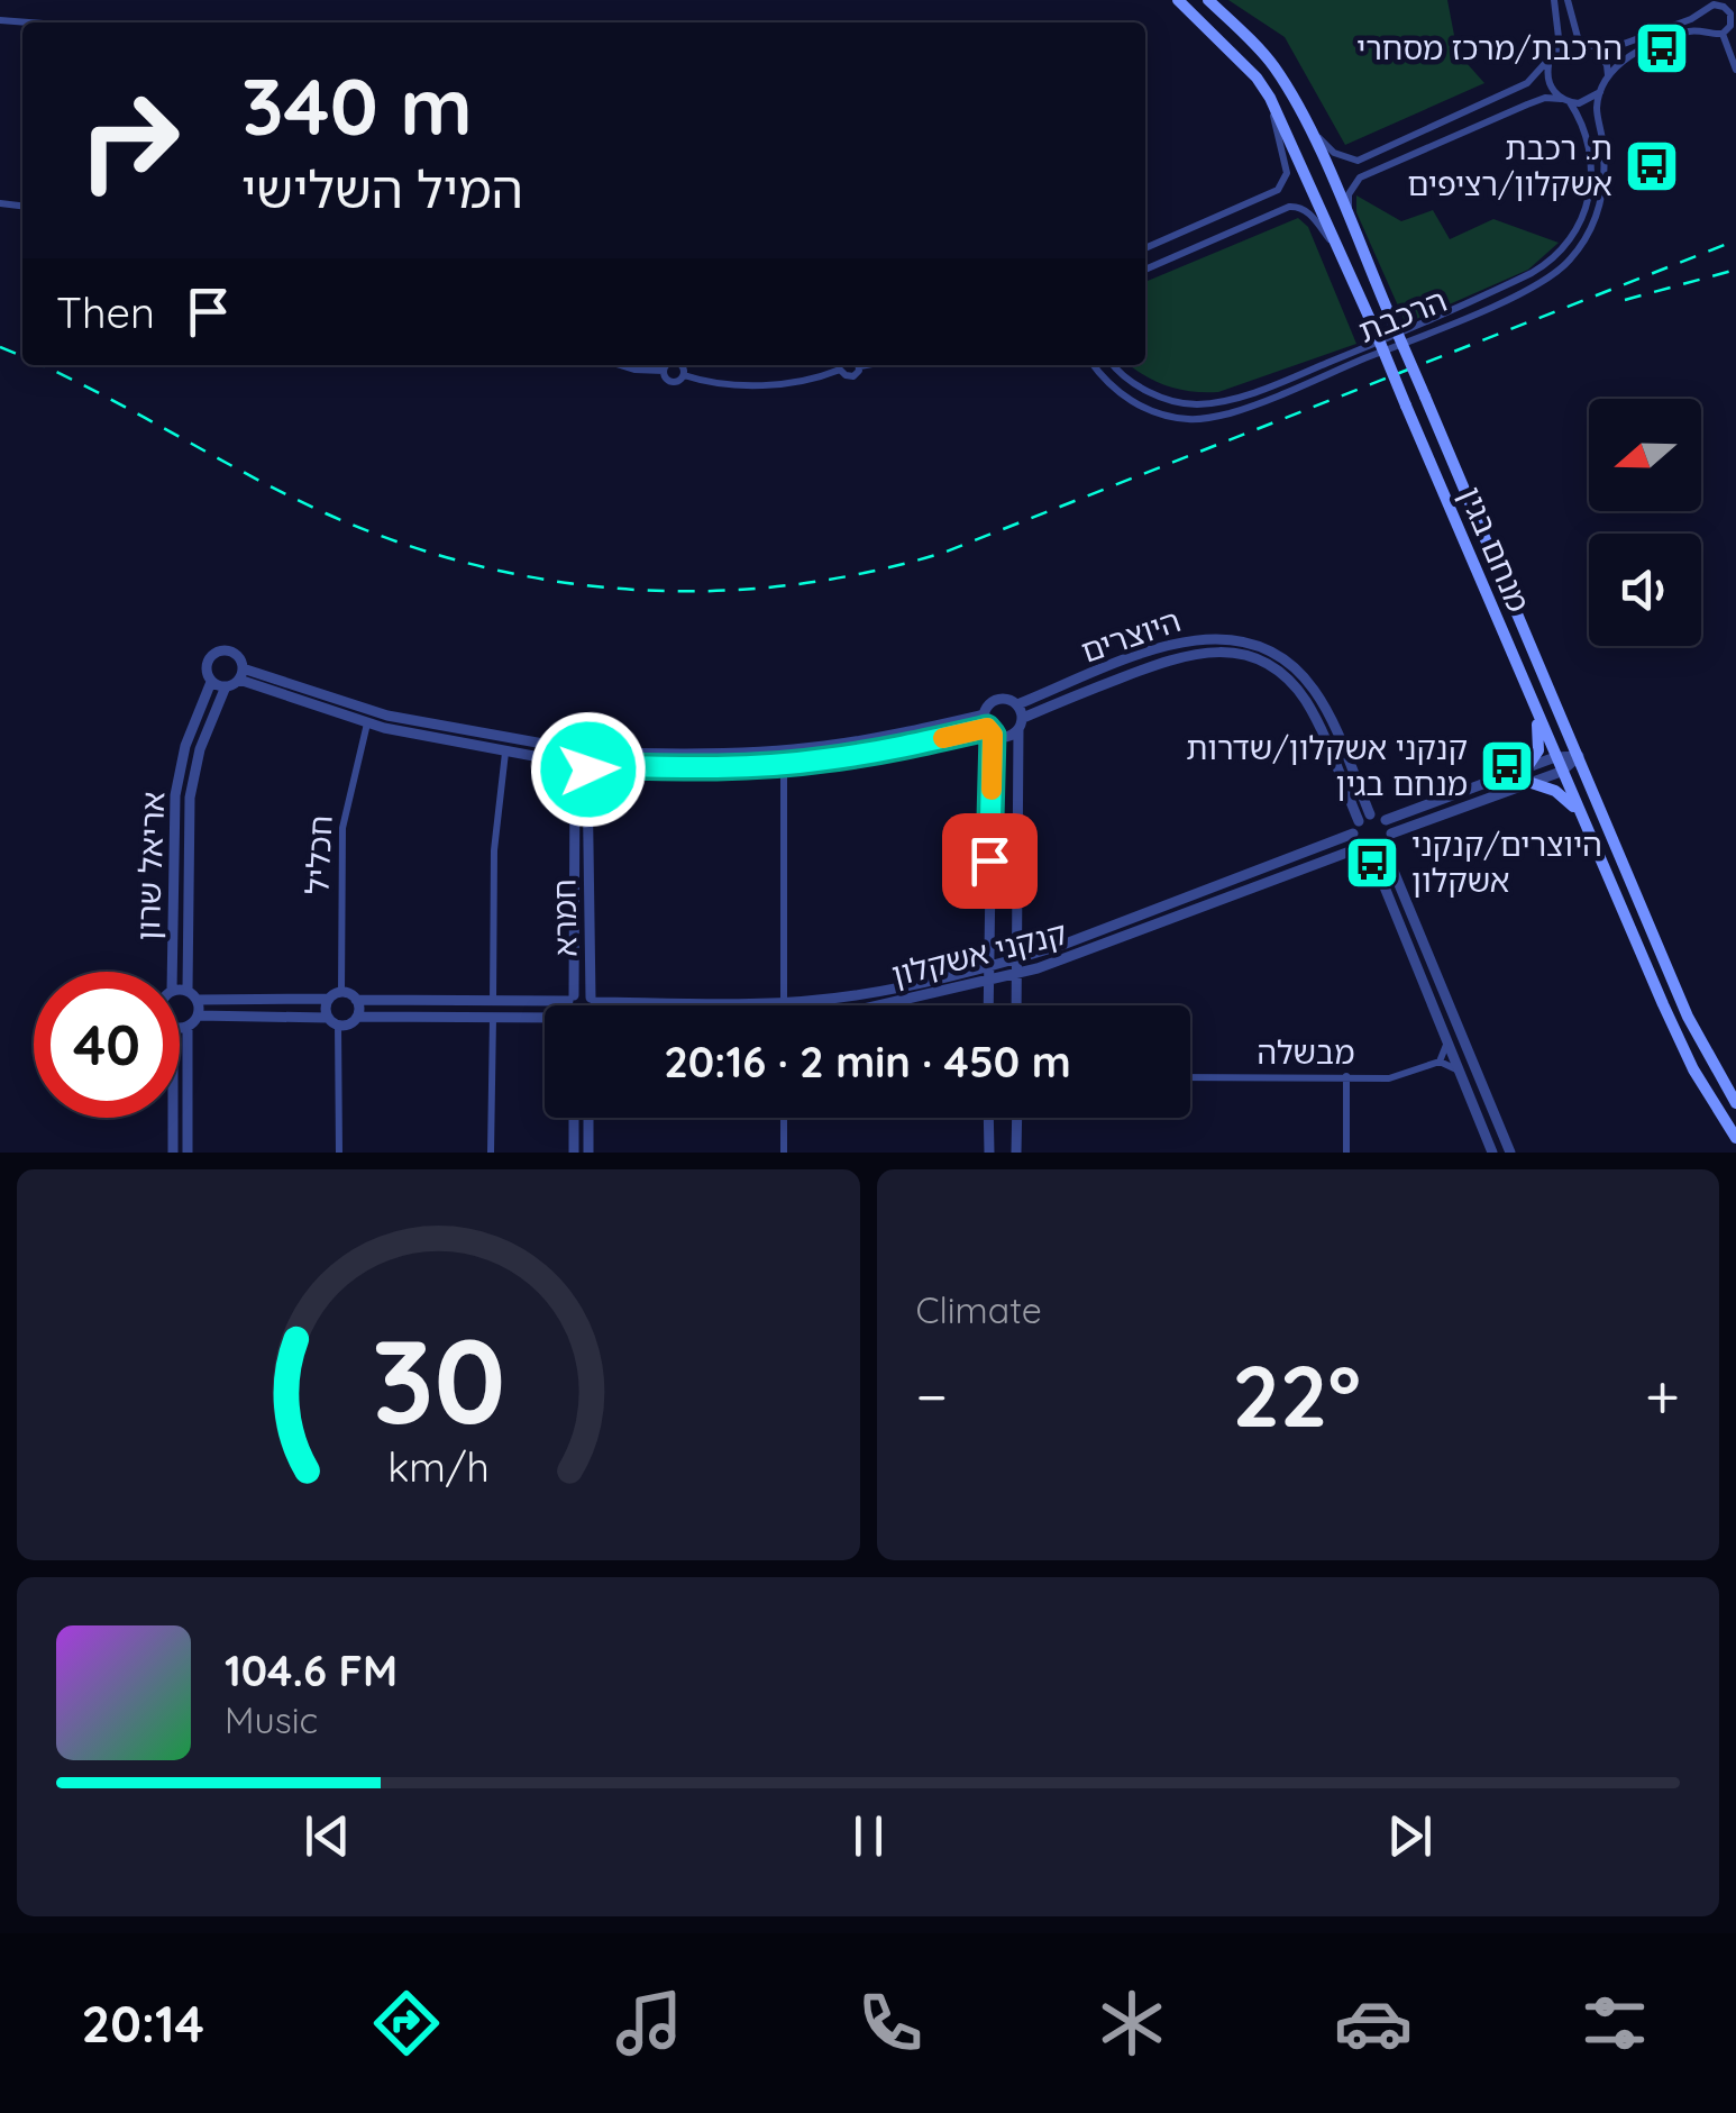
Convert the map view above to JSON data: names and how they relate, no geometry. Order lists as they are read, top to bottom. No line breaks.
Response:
{"streets":{"main road":["מנחם בגין"],"street":["הרכבת","היוצרים","חכליל","אריאל שרון","חמרא","קנקני אשקלון","מבשלה"]},"crossings":[["היוצרים","קנקני אשקלון"],["חמרא","קנקני אשקלון"]],"places":{"bus stop":["הרכבת/מרכז מסחרי","ת. רכבת אשקלון/רציפים","קנקני אשקלון/שדרות מנחם בגין","היוצרים/קנקני אשקלון"]},"north":"left","page":{"turn":["340 m","המיל השלישי"],"then":"Then","limit":"40","trip":"20:16 · 2 min · 450 m","tile":"Climate","heat":["−","22°","+"],"song":["104.6 FM","Music"],"tabs":"20:14","gauge":["30","km/h"]}}
